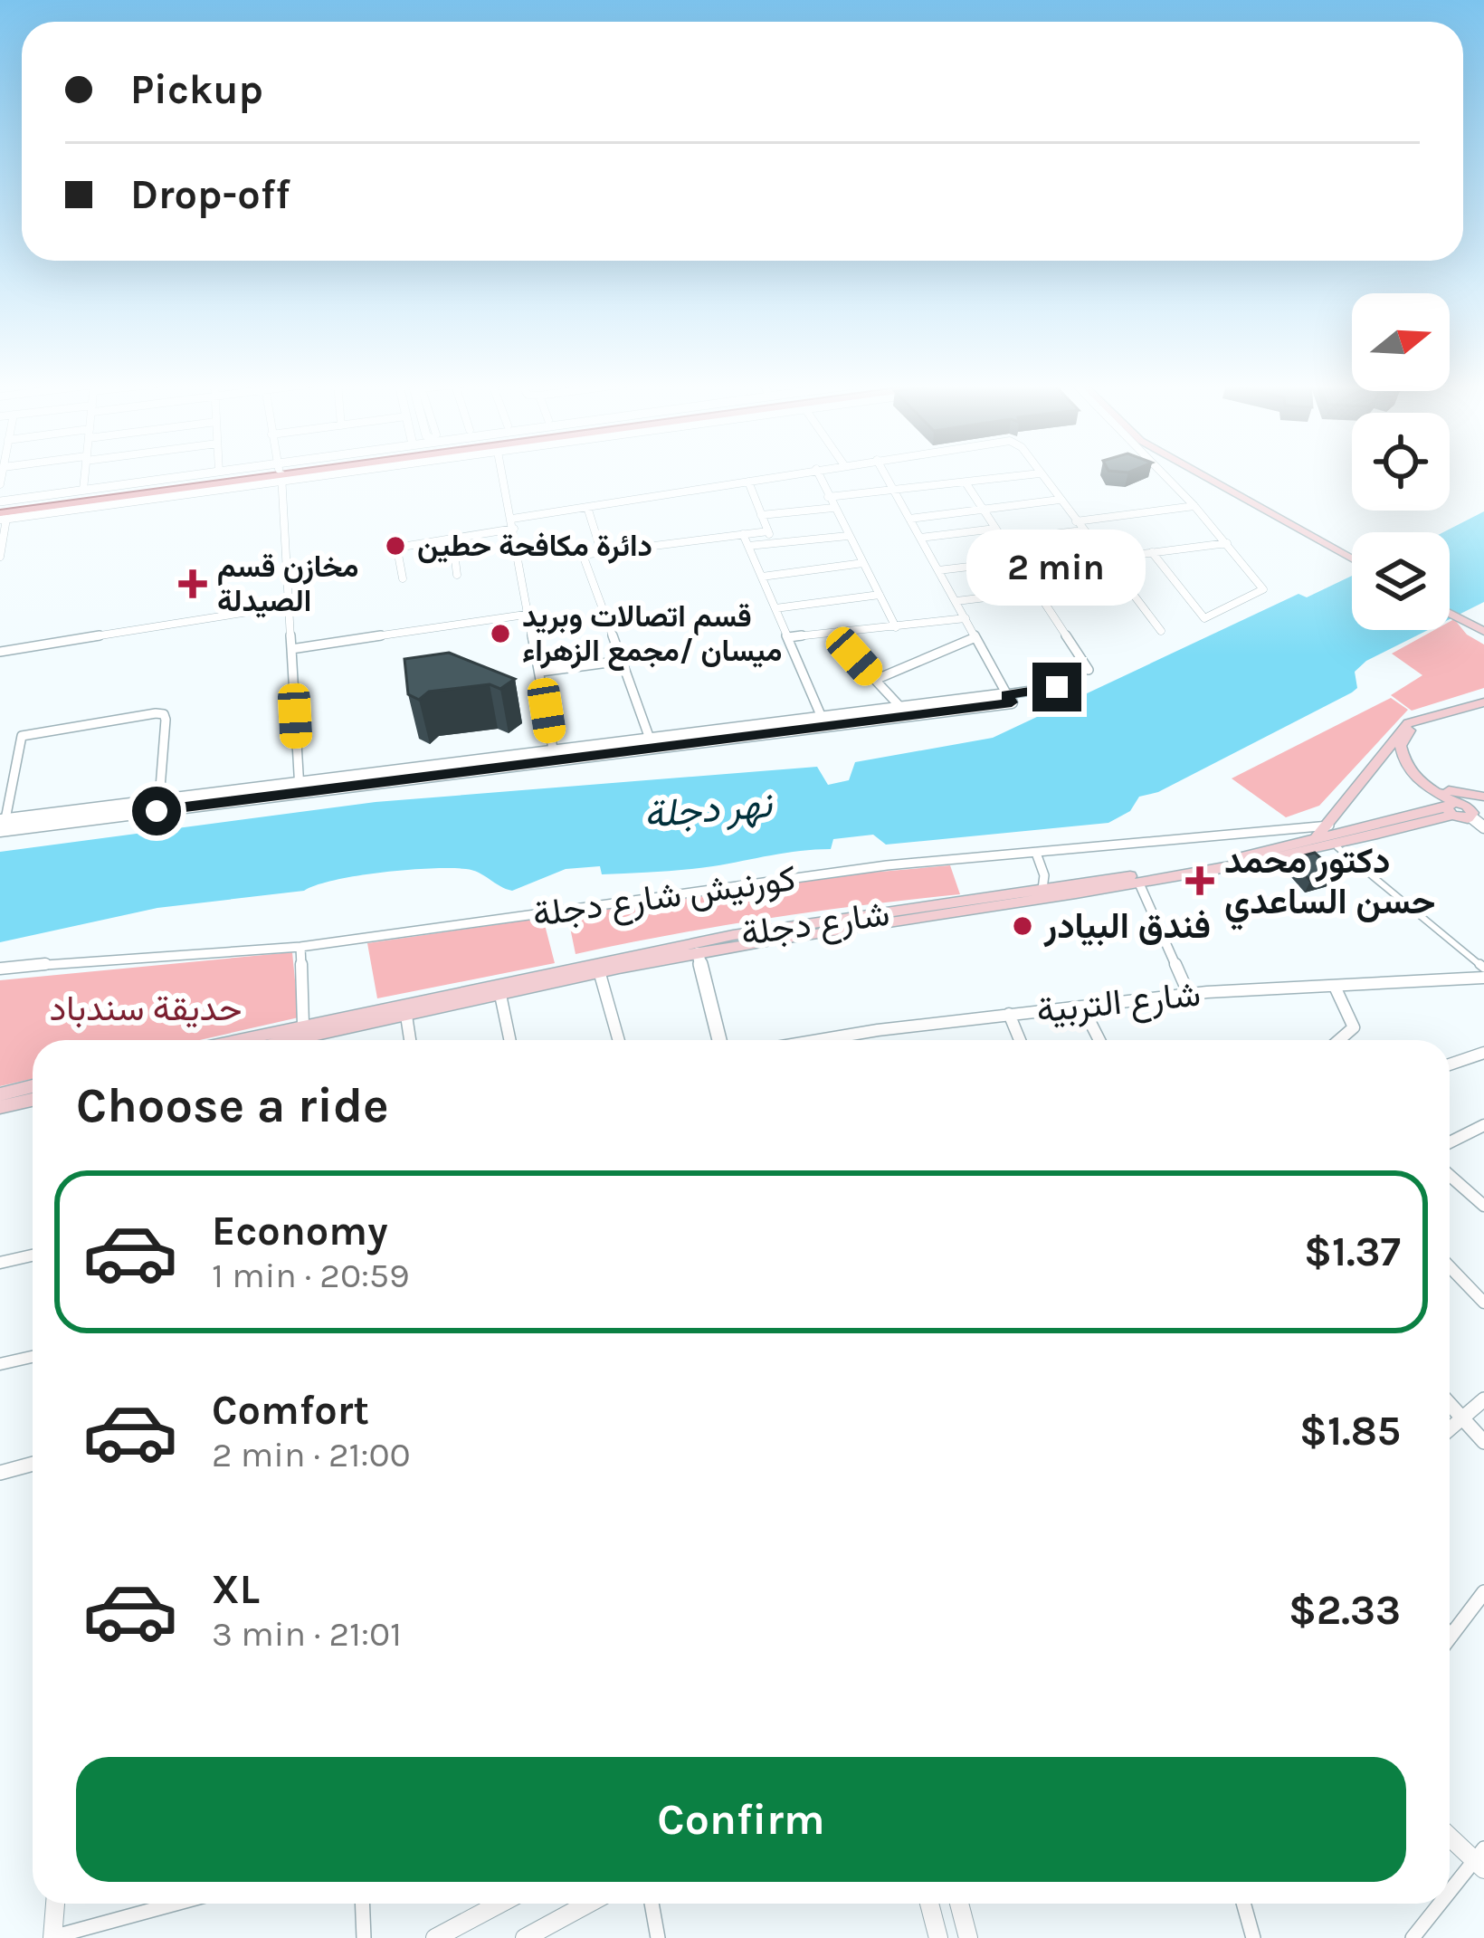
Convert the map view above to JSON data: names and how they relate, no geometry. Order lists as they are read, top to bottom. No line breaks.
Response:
{"streets":{"main road":["شارع دجلة"],"street":["كورنيش شارع دجلة","شارع التربية"]},"water":["نهر دجلة"],"parks":["حديقة سندباد"],"places":{"other":["دائرة مكافحة حطين","قسم اتصالات وبريد ميسان /مجمع الزهراء","فندق البيادر"],"health":["مخازن قسم الصيدلة","دكتور محمد حسن الساعدي"]},"north":"right","page":{"banner":["Pickup","Drop-off"],"bubble":"2 min","heading":"Choose a ride","list":[{"name":"Economy","note":"1 min · 20:59","value":"$1.37"},{"name":"Comfort","note":"2 min · 21:00","value":"$1.85"},{"name":"XL","note":"3 min · 21:01","value":"$2.33"}],"buttons":"Confirm"}}
